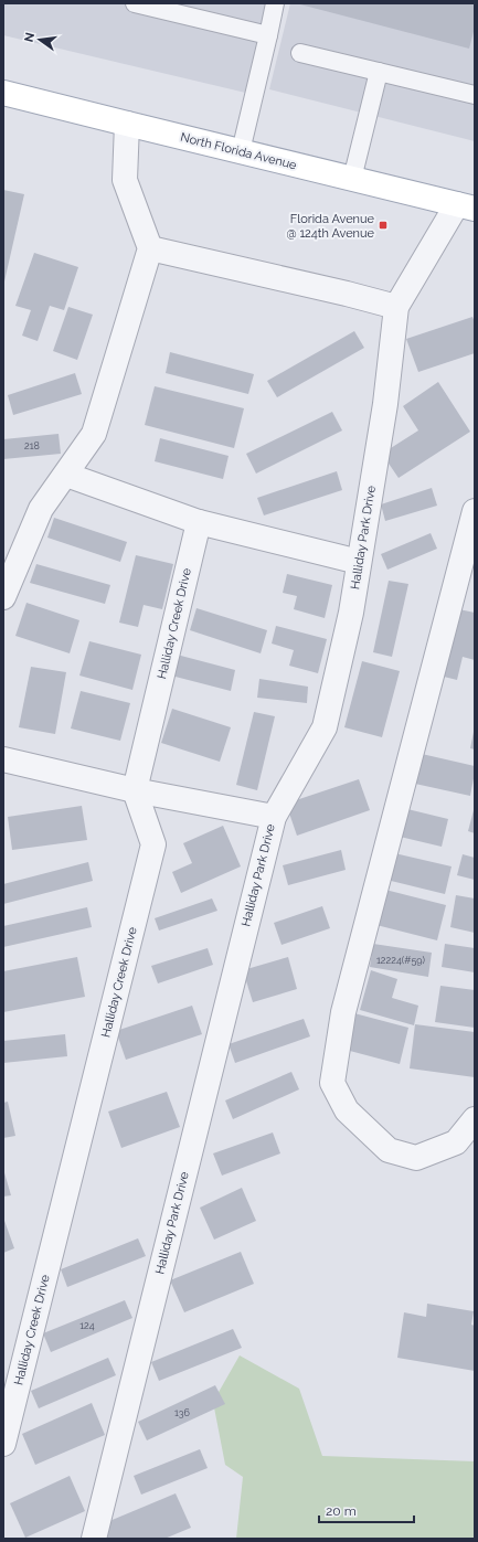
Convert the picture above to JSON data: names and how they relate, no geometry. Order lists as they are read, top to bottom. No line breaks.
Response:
{"streets":{"main road":["North Florida Avenue"],"street":["Halliday Park Drive","Halliday Creek Drive"]},"crossings":[["North Florida Avenue","Halliday Park Drive"]],"places":{"transit":["Florida Avenue @ 124th Avenue"]},"house_numbers":["218","12224(#59)","124","136"],"scale_bar":"20 m","north":"left"}
